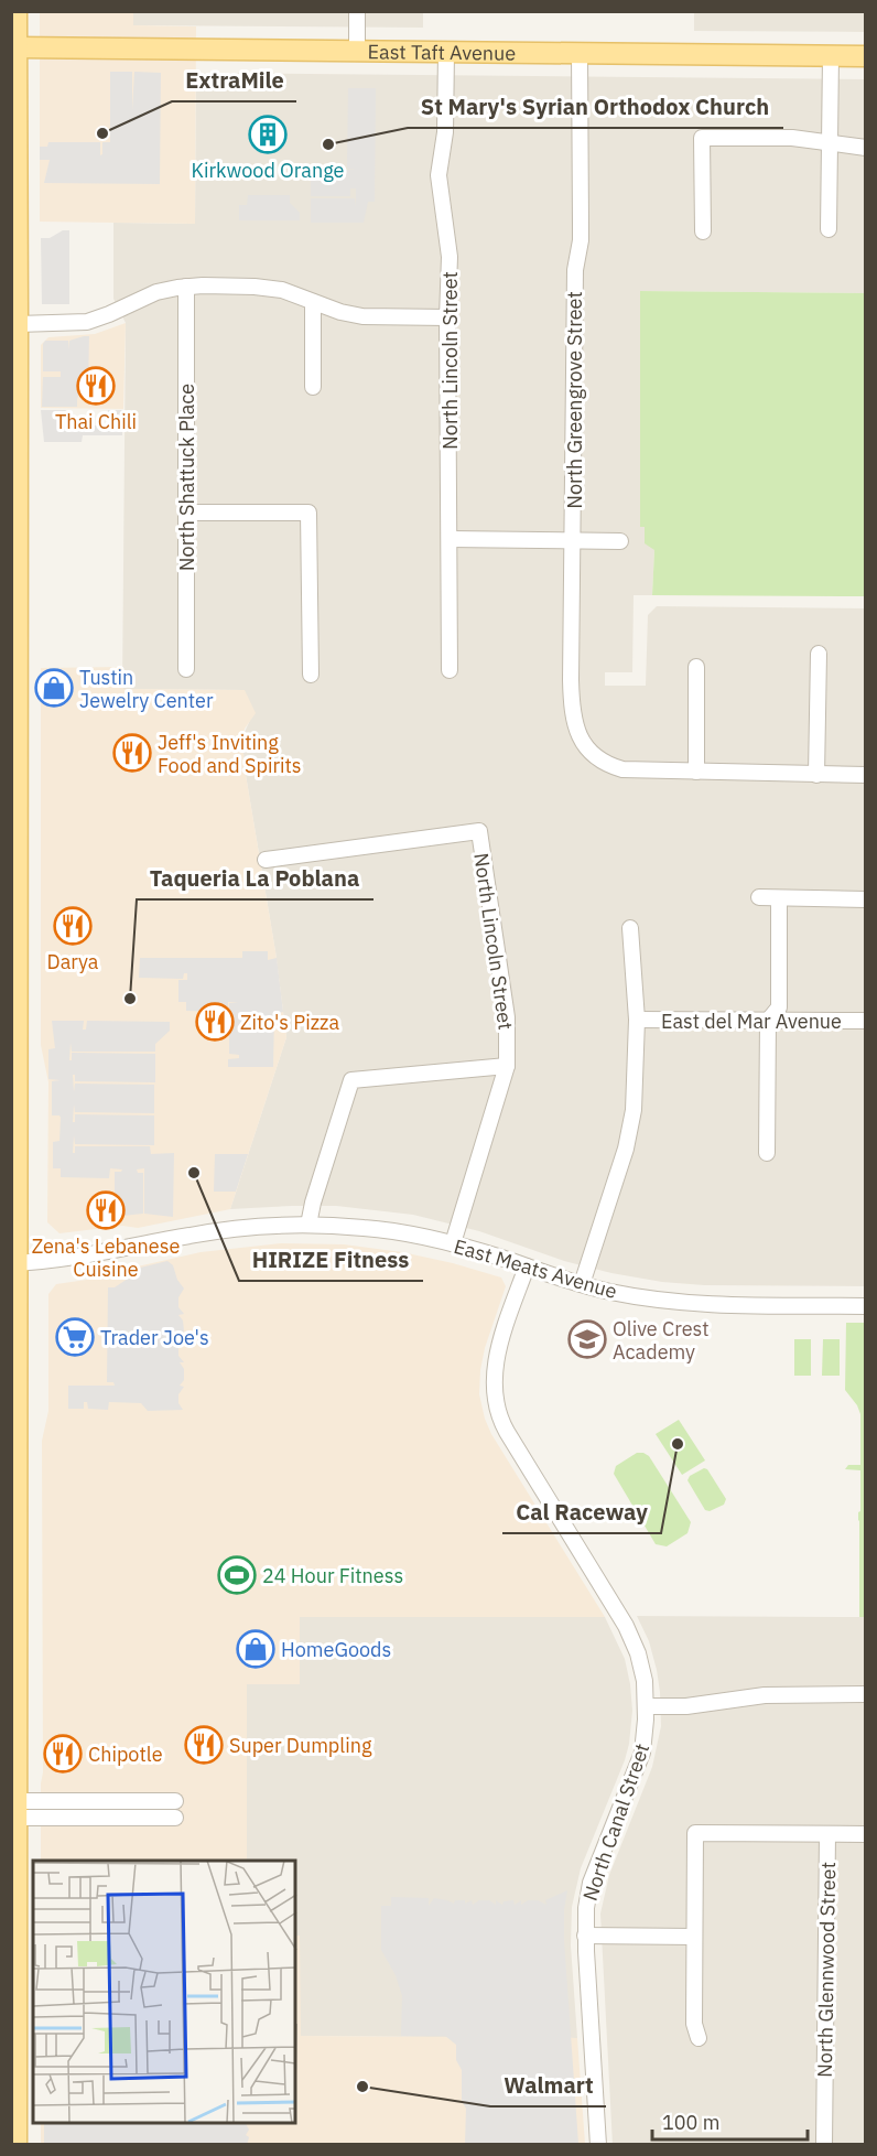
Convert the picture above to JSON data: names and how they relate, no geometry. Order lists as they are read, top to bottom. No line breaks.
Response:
{"streets":{"main road":["East Taft Avenue"],"street":["North Lincoln Street","North Greengrove Street","North Shattuck Place","East del Mar Avenue","East Meats Avenue","North Canal Street","North Glennwood Street"]},"crossings":[["East Taft Avenue","North Lincoln Street"],["East Taft Avenue","North Greengrove Street"],["North Lincoln Street","East Meats Avenue"],["East Meats Avenue","North Canal Street"]],"places":{"other":["ExtraMile","St Mary's Syrian Orthodox Church","Taqueria La Poblana","HIRIZE Fitness","Cal Raceway","Walmart"],"building":["Kirkwood Orange"],"restaurant":["Thai Chili","Jeff's Inviting Food and Spirits","Darya","Zito's Pizza","Zena's Lebanese Cuisine","Super Dumpling","Chipotle"],"shop":["Tustin Jewelry Center","HomeGoods"],"supermarket":["Trader Joe's"],"school or university":["Olive Crest Academy"],"sports":["24 Hour Fitness"]},"scale_bar":"100 m"}
